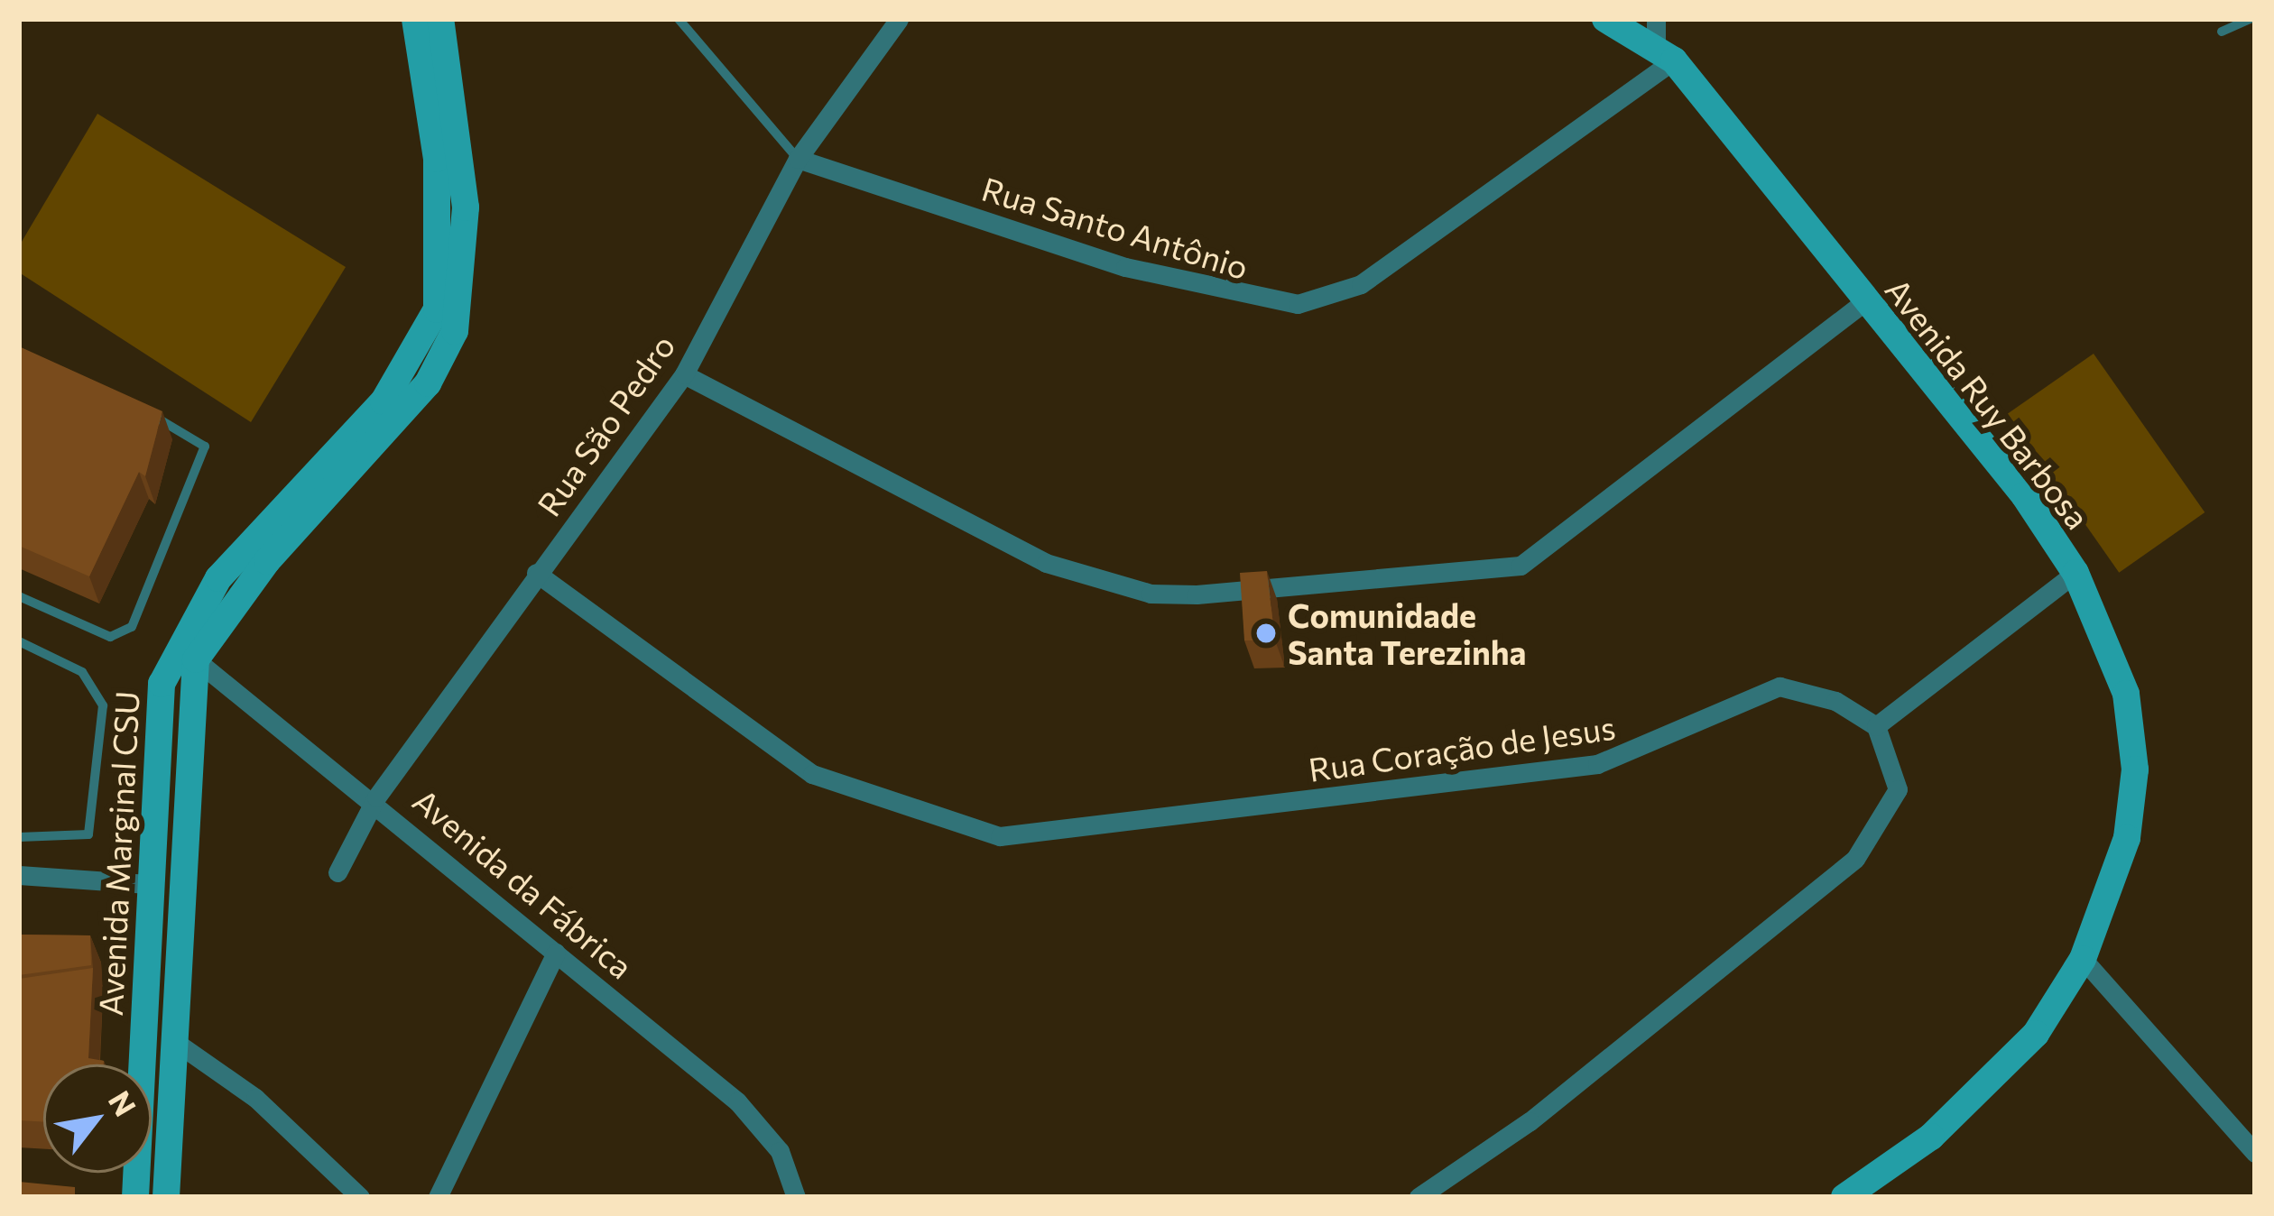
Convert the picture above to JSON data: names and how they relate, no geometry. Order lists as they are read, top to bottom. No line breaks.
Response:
{"streets":{"main road":["Avenida Ruy Barbosa","Avenida Marginal CSU"],"street":["Rua Santo Antônio","Rua São Pedro","Rua Coração de Jesus","Avenida da Fábrica"]},"crossings":[["Rua Santo Antônio","Avenida Ruy Barbosa"],["Rua Santo Antônio","Rua São Pedro"],["Rua São Pedro","Rua Coração de Jesus"],["Rua São Pedro","Avenida da Fábrica"],["Avenida Marginal CSU","Avenida da Fábrica"]],"places":["Comunidade Santa Terezinha"],"north":"top right"}
